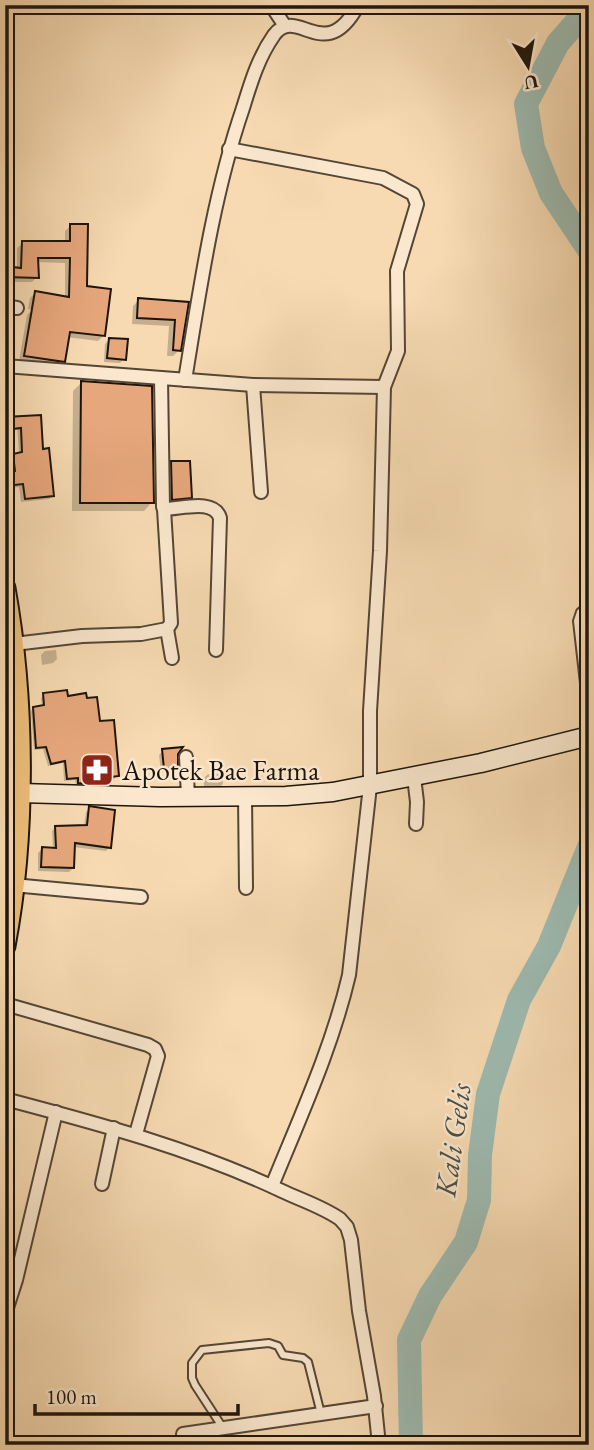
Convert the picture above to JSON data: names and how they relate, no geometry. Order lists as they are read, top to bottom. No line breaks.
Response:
{"water":["Kali Gelis"],"places":{"pharmacy":["Apotek Bae Farma"]},"scale_bar":"100 m","north":"bottom"}
